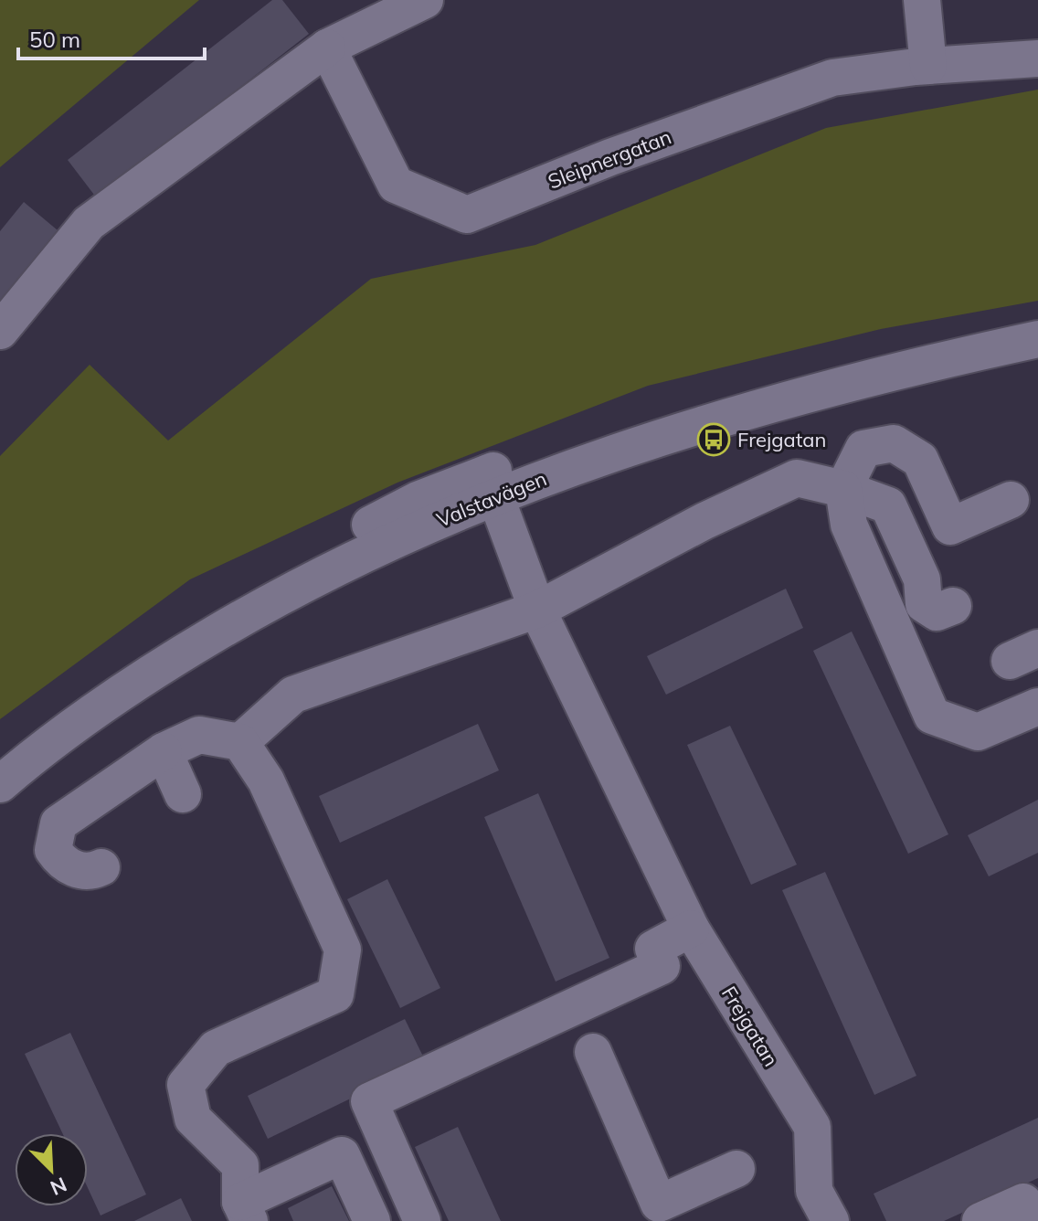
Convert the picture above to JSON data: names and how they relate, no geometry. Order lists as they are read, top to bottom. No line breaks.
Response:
{"streets":{"street":["Sleipnergatan","Valstavägen","Frejgatan"]},"crossings":[["Valstavägen","Frejgatan"]],"places":{"bus stop":["Frejgatan"]},"scale_bar":"50 m","north":"bottom right"}
